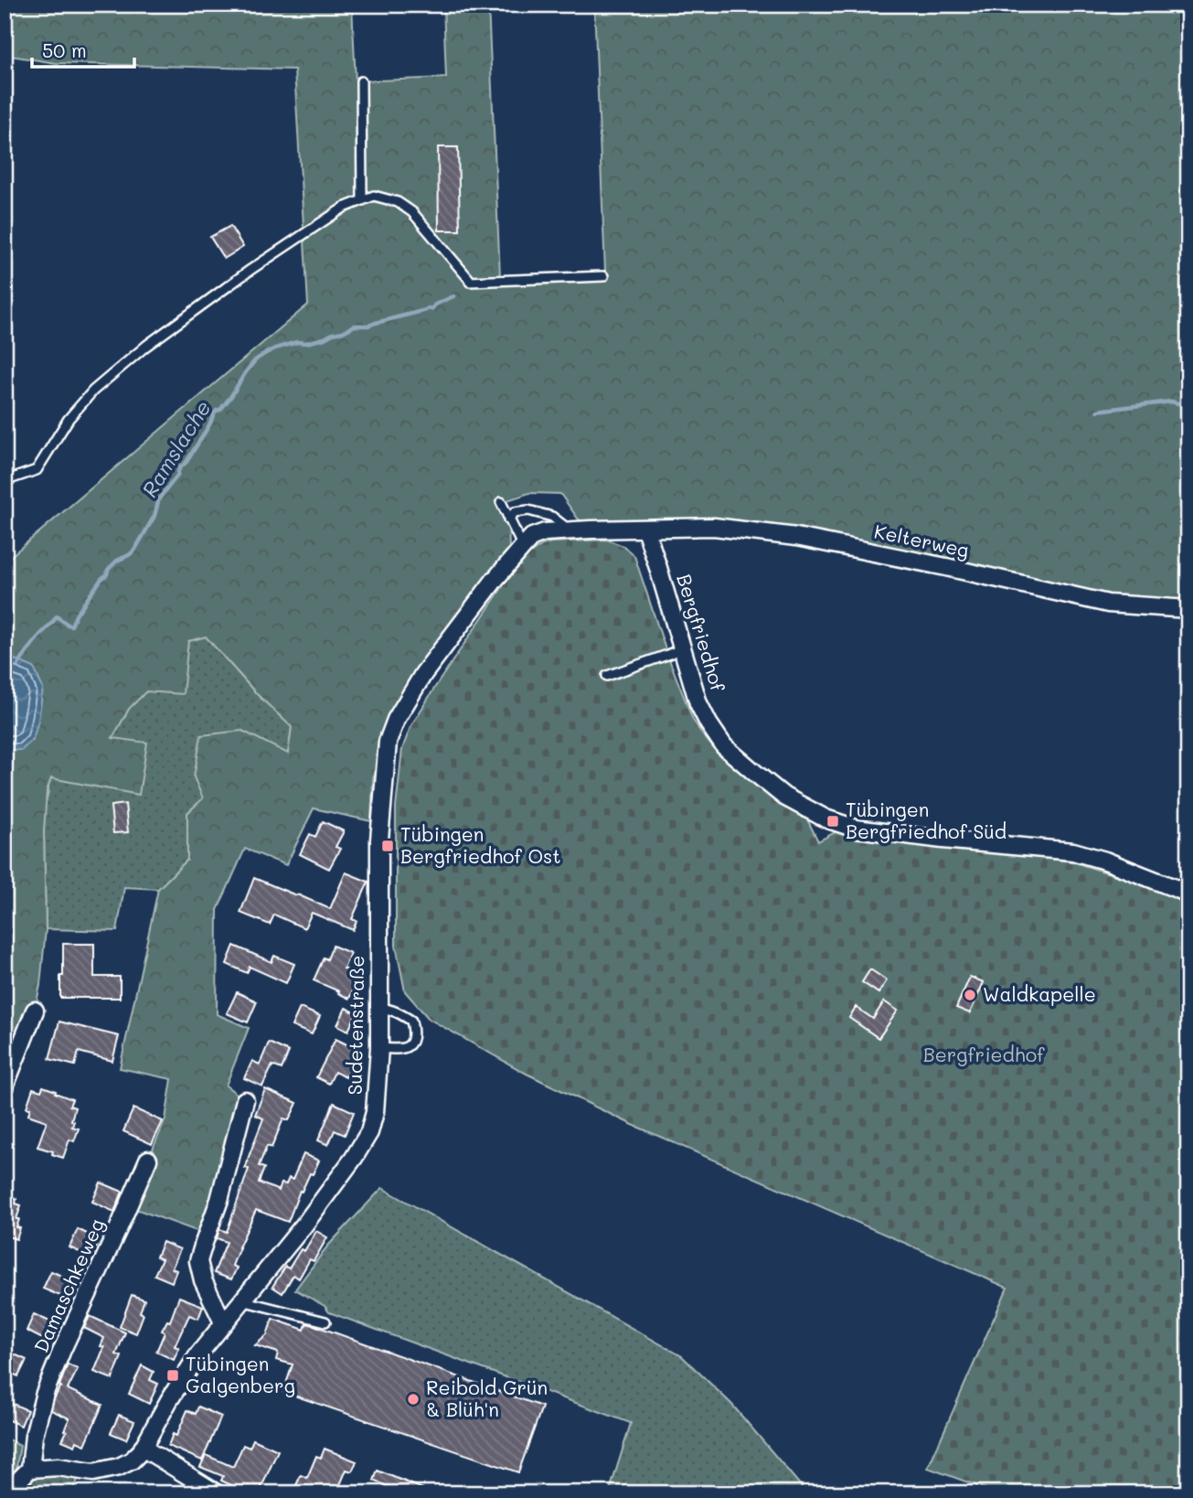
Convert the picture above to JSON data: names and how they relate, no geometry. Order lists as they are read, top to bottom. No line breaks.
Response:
{"streets":{"street":["Kelterweg","Bergfriedhof","Sudetenstraße","Damaschkeweg"]},"crossings":[["Kelterweg","Bergfriedhof"],["Kelterweg","Sudetenstraße"],["Bergfriedhof","Sudetenstraße"],["Sudetenstraße","Damaschkeweg"]],"water":["Ramslache"],"parks":["Bergfriedhof"],"places":{"transit":["Tübingen Bergfriedhof Süd","Tübingen Bergfriedhof Ost","Tübingen Galgenberg"],"other":["Waldkapelle","Reibold Grün & Blüh'n"]},"scale_bar":"50 m"}
